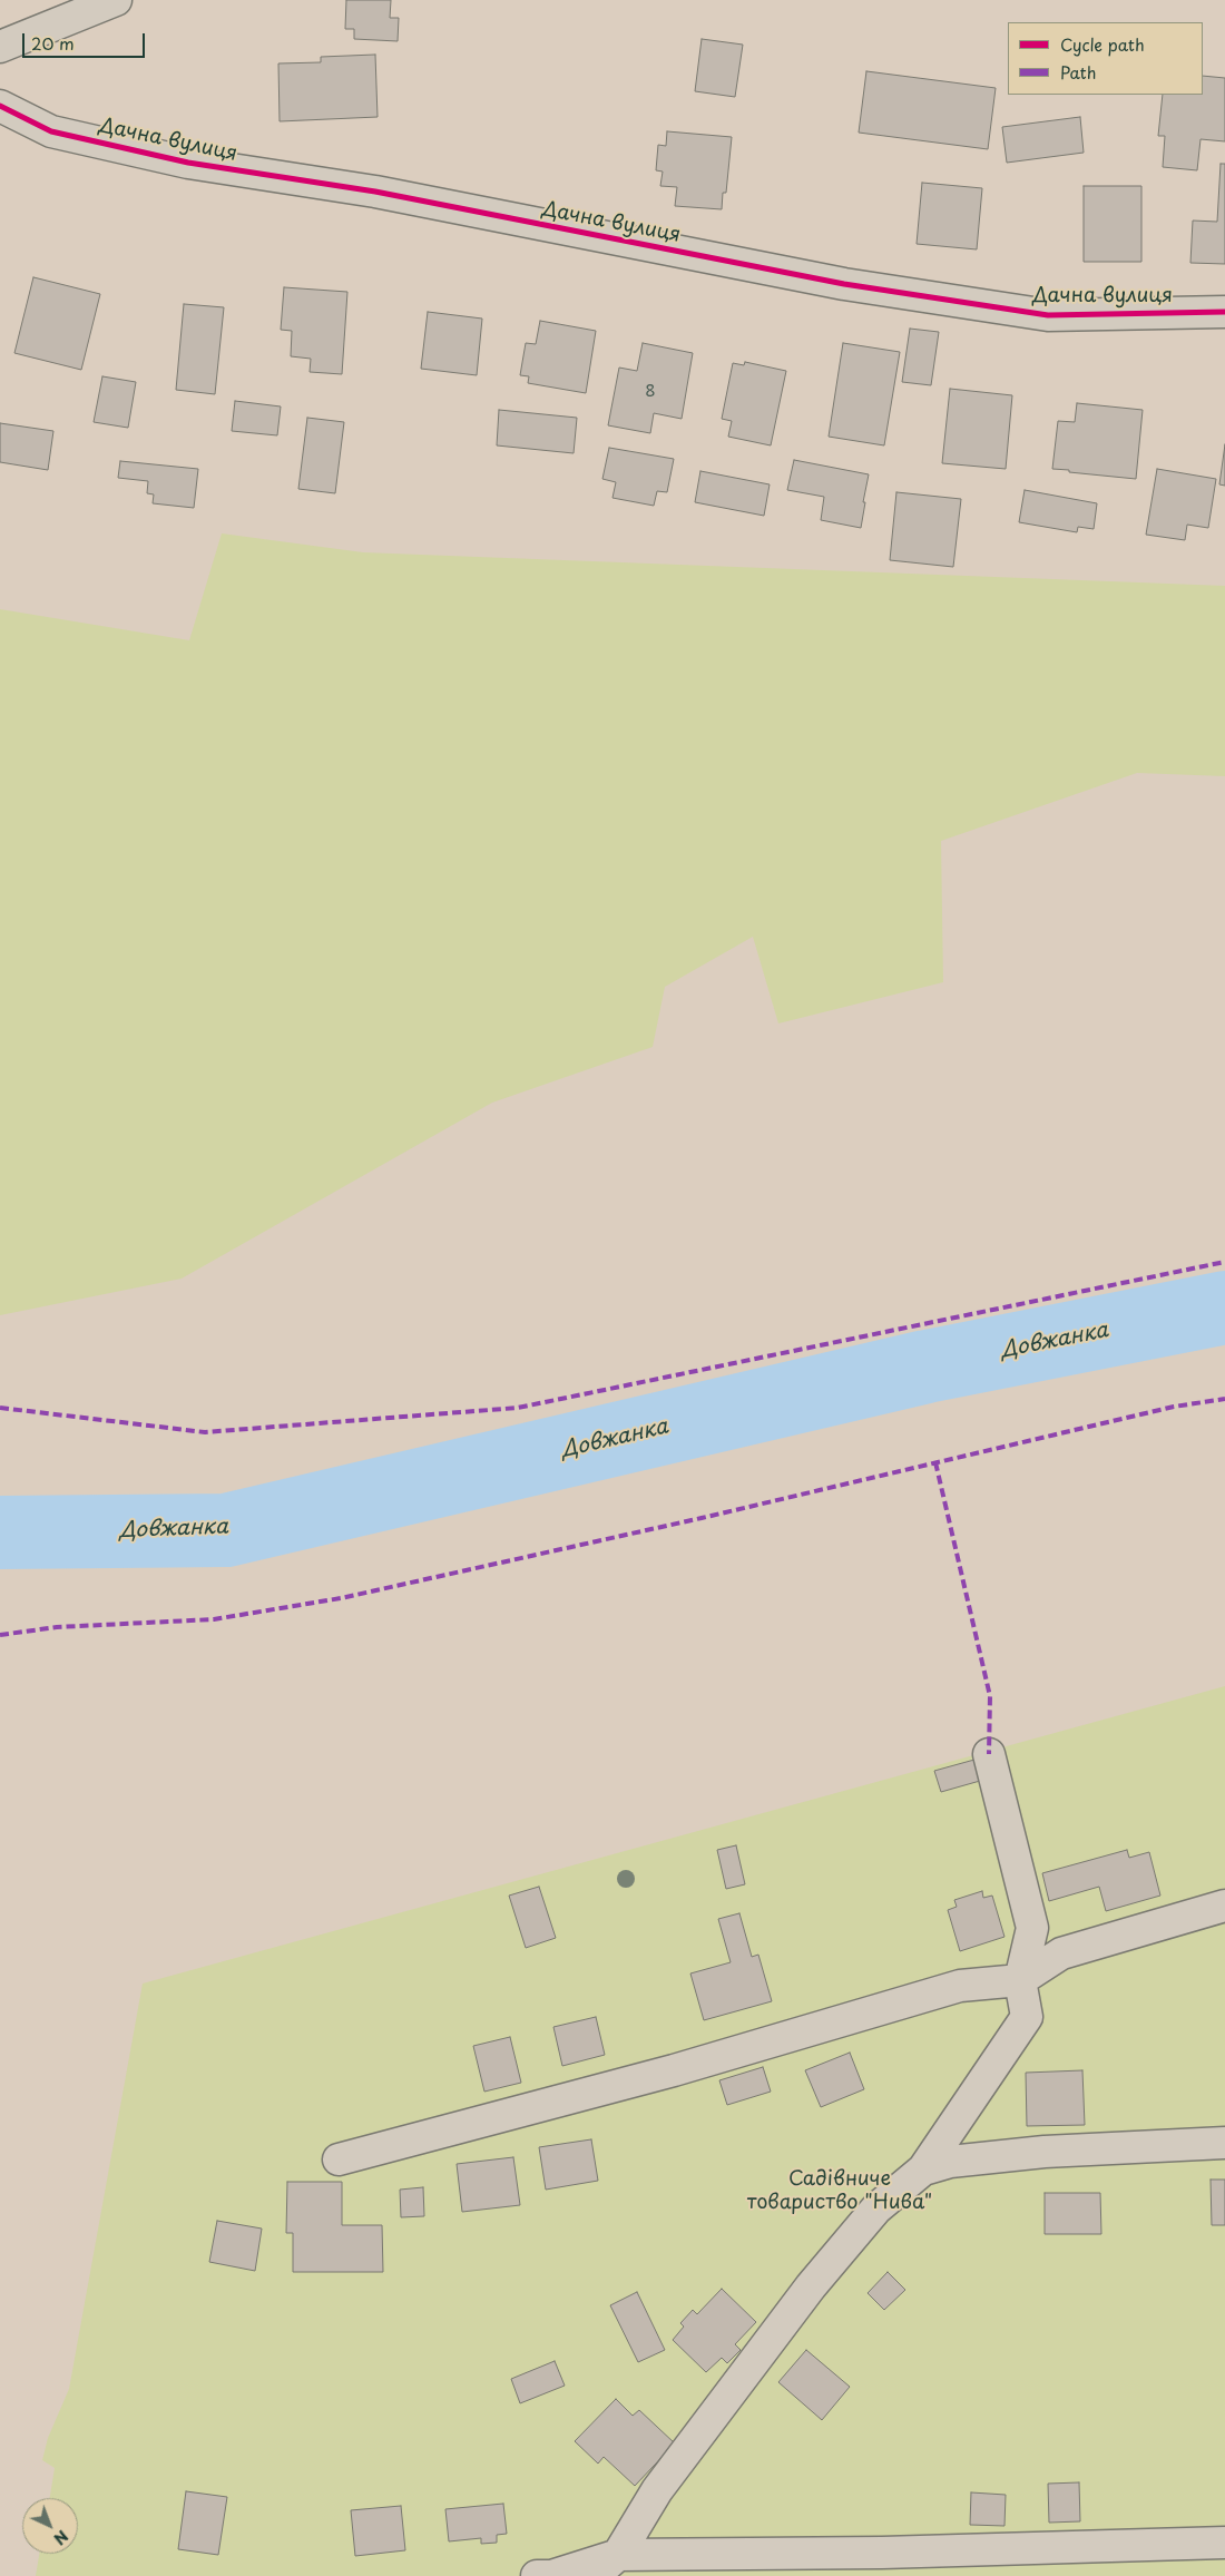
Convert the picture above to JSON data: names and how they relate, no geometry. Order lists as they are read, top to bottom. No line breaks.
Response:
{"streets":{"street":["Дачна вулиця"]},"water":["Довжанка"],"parks":["Садівниче товариство \"Нива\""],"house_numbers":["8"],"legend":["Cycle path","Path"],"scale_bar":"20 m","north":"bottom right"}
